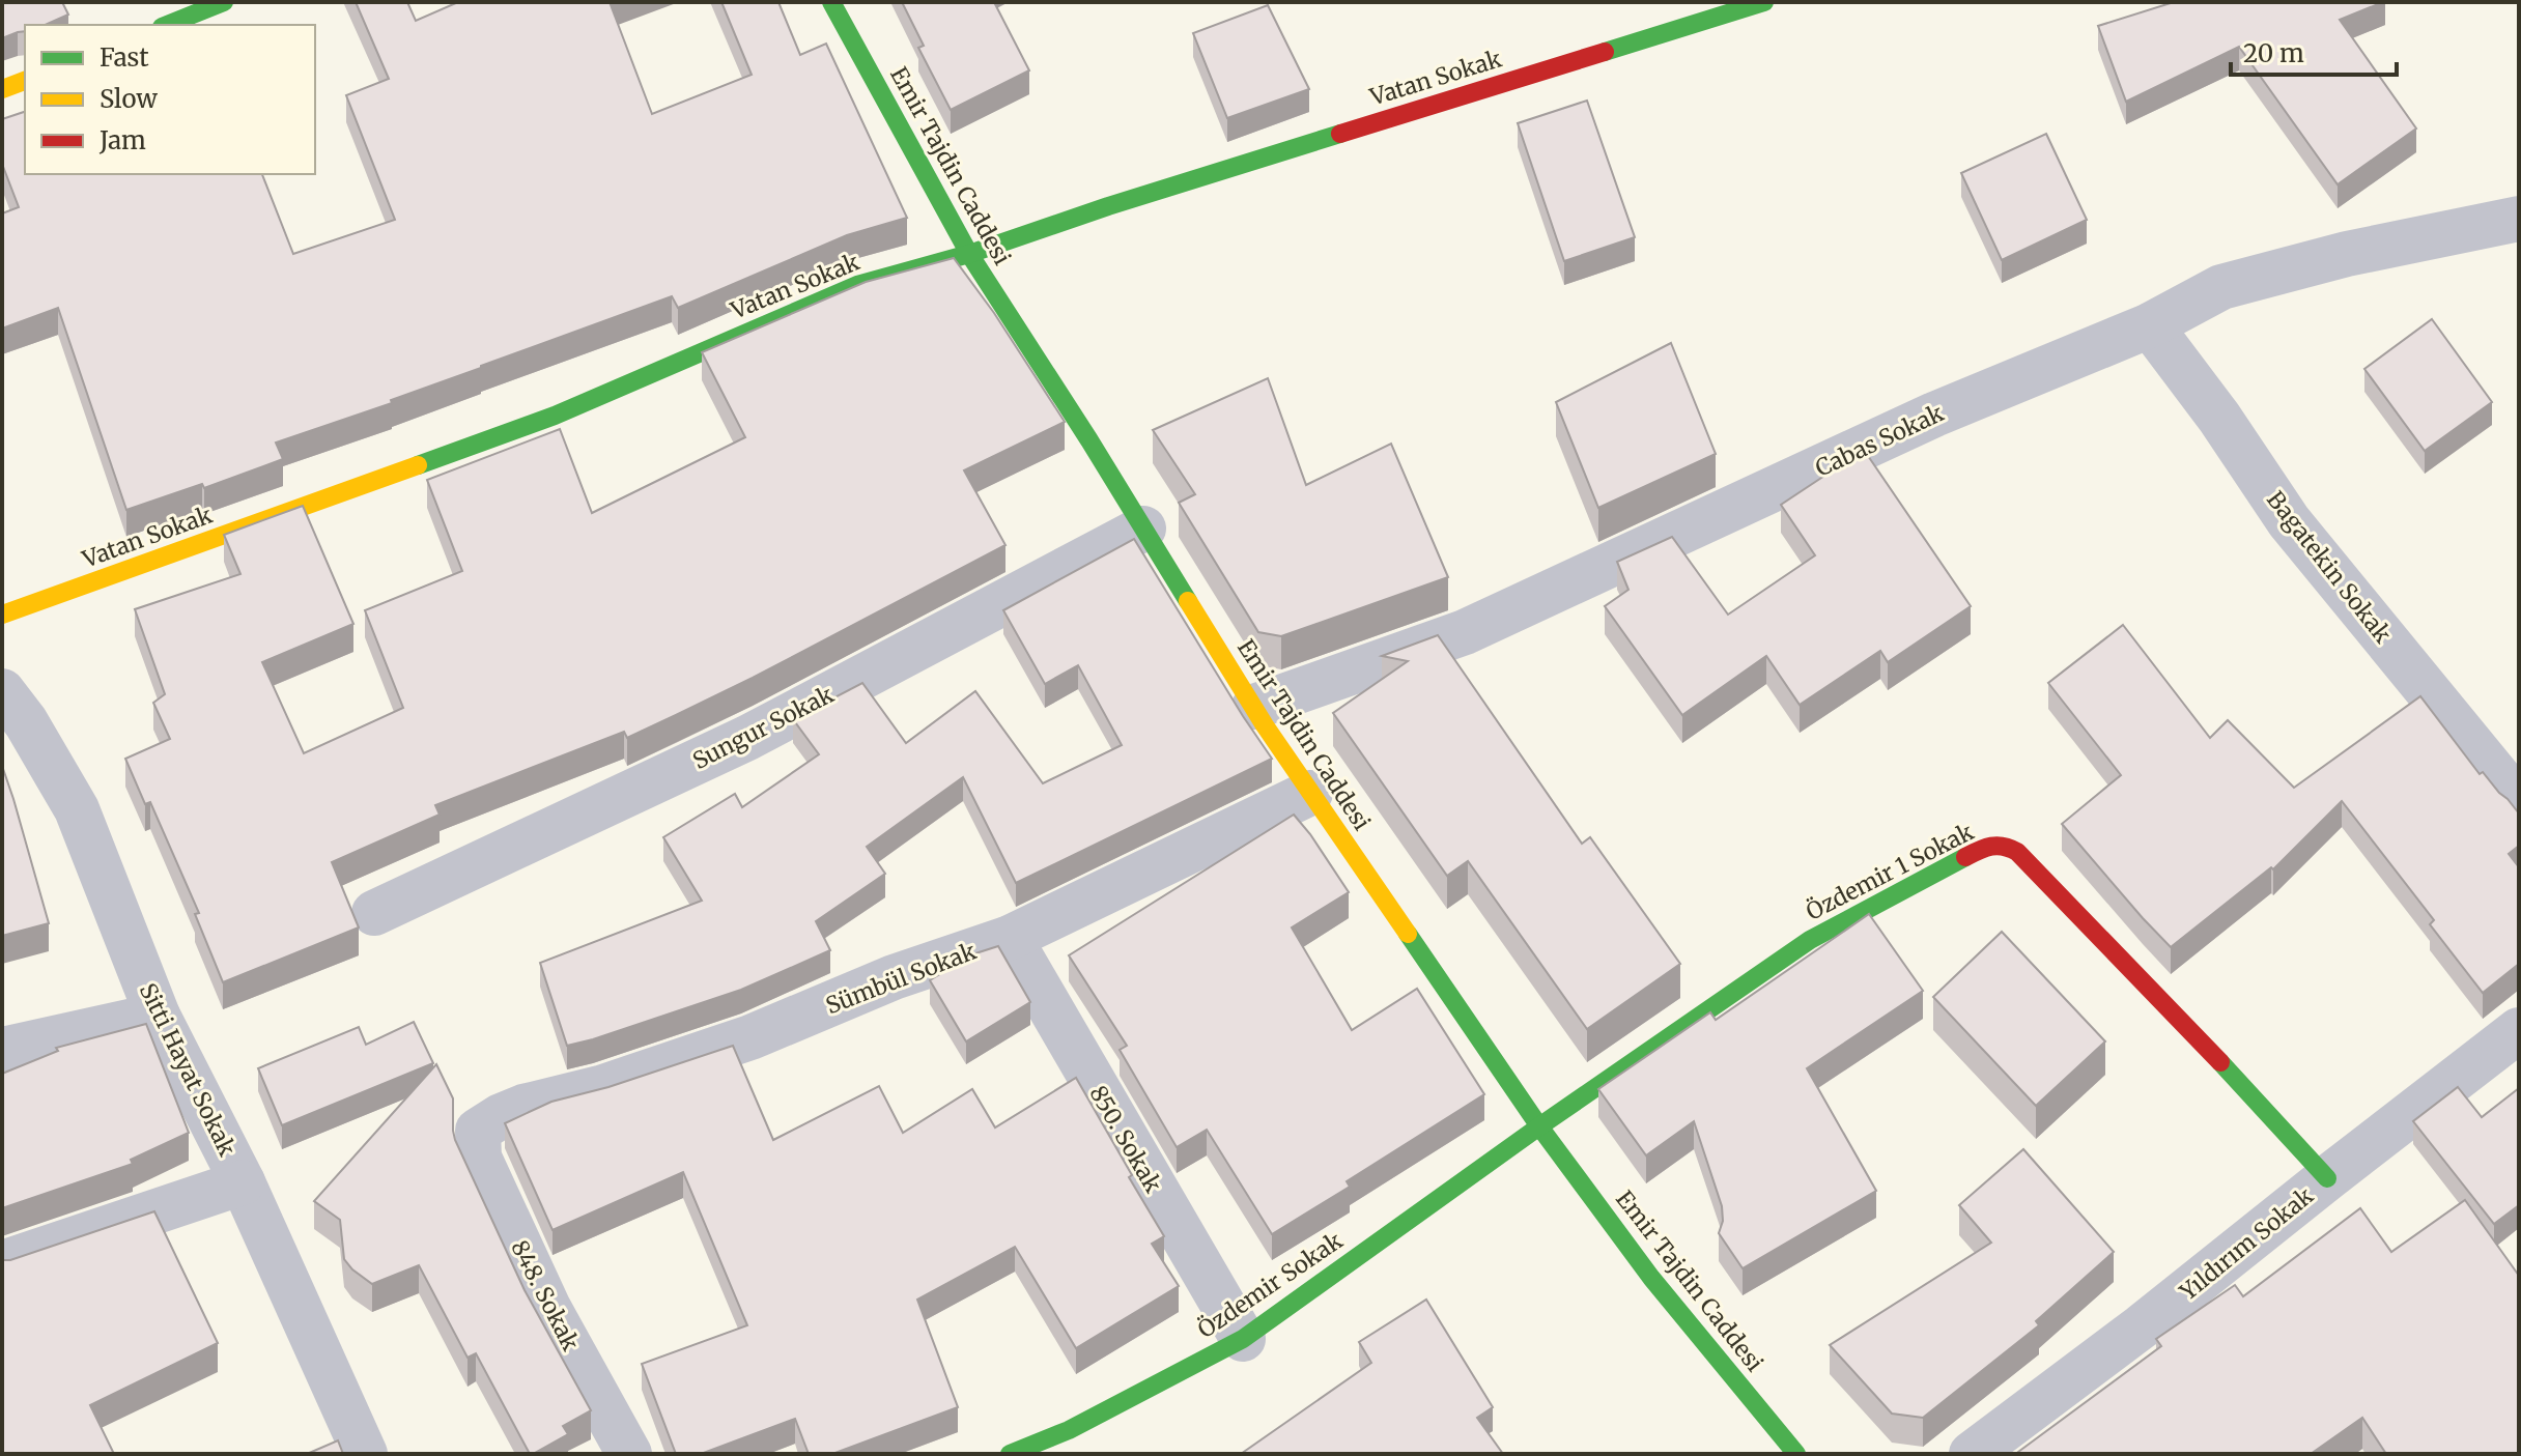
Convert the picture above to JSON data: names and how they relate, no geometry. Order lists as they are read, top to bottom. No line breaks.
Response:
{"streets":{"street":["Vatan Sokak","Emir Tajdin Caddesi","Cabas Sokak","Bagatekin Sokak","Sungur Sokak","Özdemir 1 Sokak","Sümbül Sokak","Sitti Hayat Sokak","850. Sokak","Yıldırım Sokak","Özdemir Sokak","848. Sokak"]},"crossings":[["Vatan Sokak","Emir Tajdin Caddesi"],["Emir Tajdin Caddesi","Cabas Sokak"],["Emir Tajdin Caddesi","Sungur Sokak"],["Emir Tajdin Caddesi","Özdemir 1 Sokak"],["Emir Tajdin Caddesi","Sümbül Sokak"],["Emir Tajdin Caddesi","Özdemir Sokak"],["Cabas Sokak","Bagatekin Sokak"],["Özdemir 1 Sokak","Yıldırım Sokak"],["Özdemir 1 Sokak","Özdemir Sokak"],["Sümbül Sokak","850. Sokak"],["Sümbül Sokak","848. Sokak"],["850. Sokak","Özdemir Sokak"]],"legend":["Fast","Slow","Jam"],"scale_bar":"20 m"}
